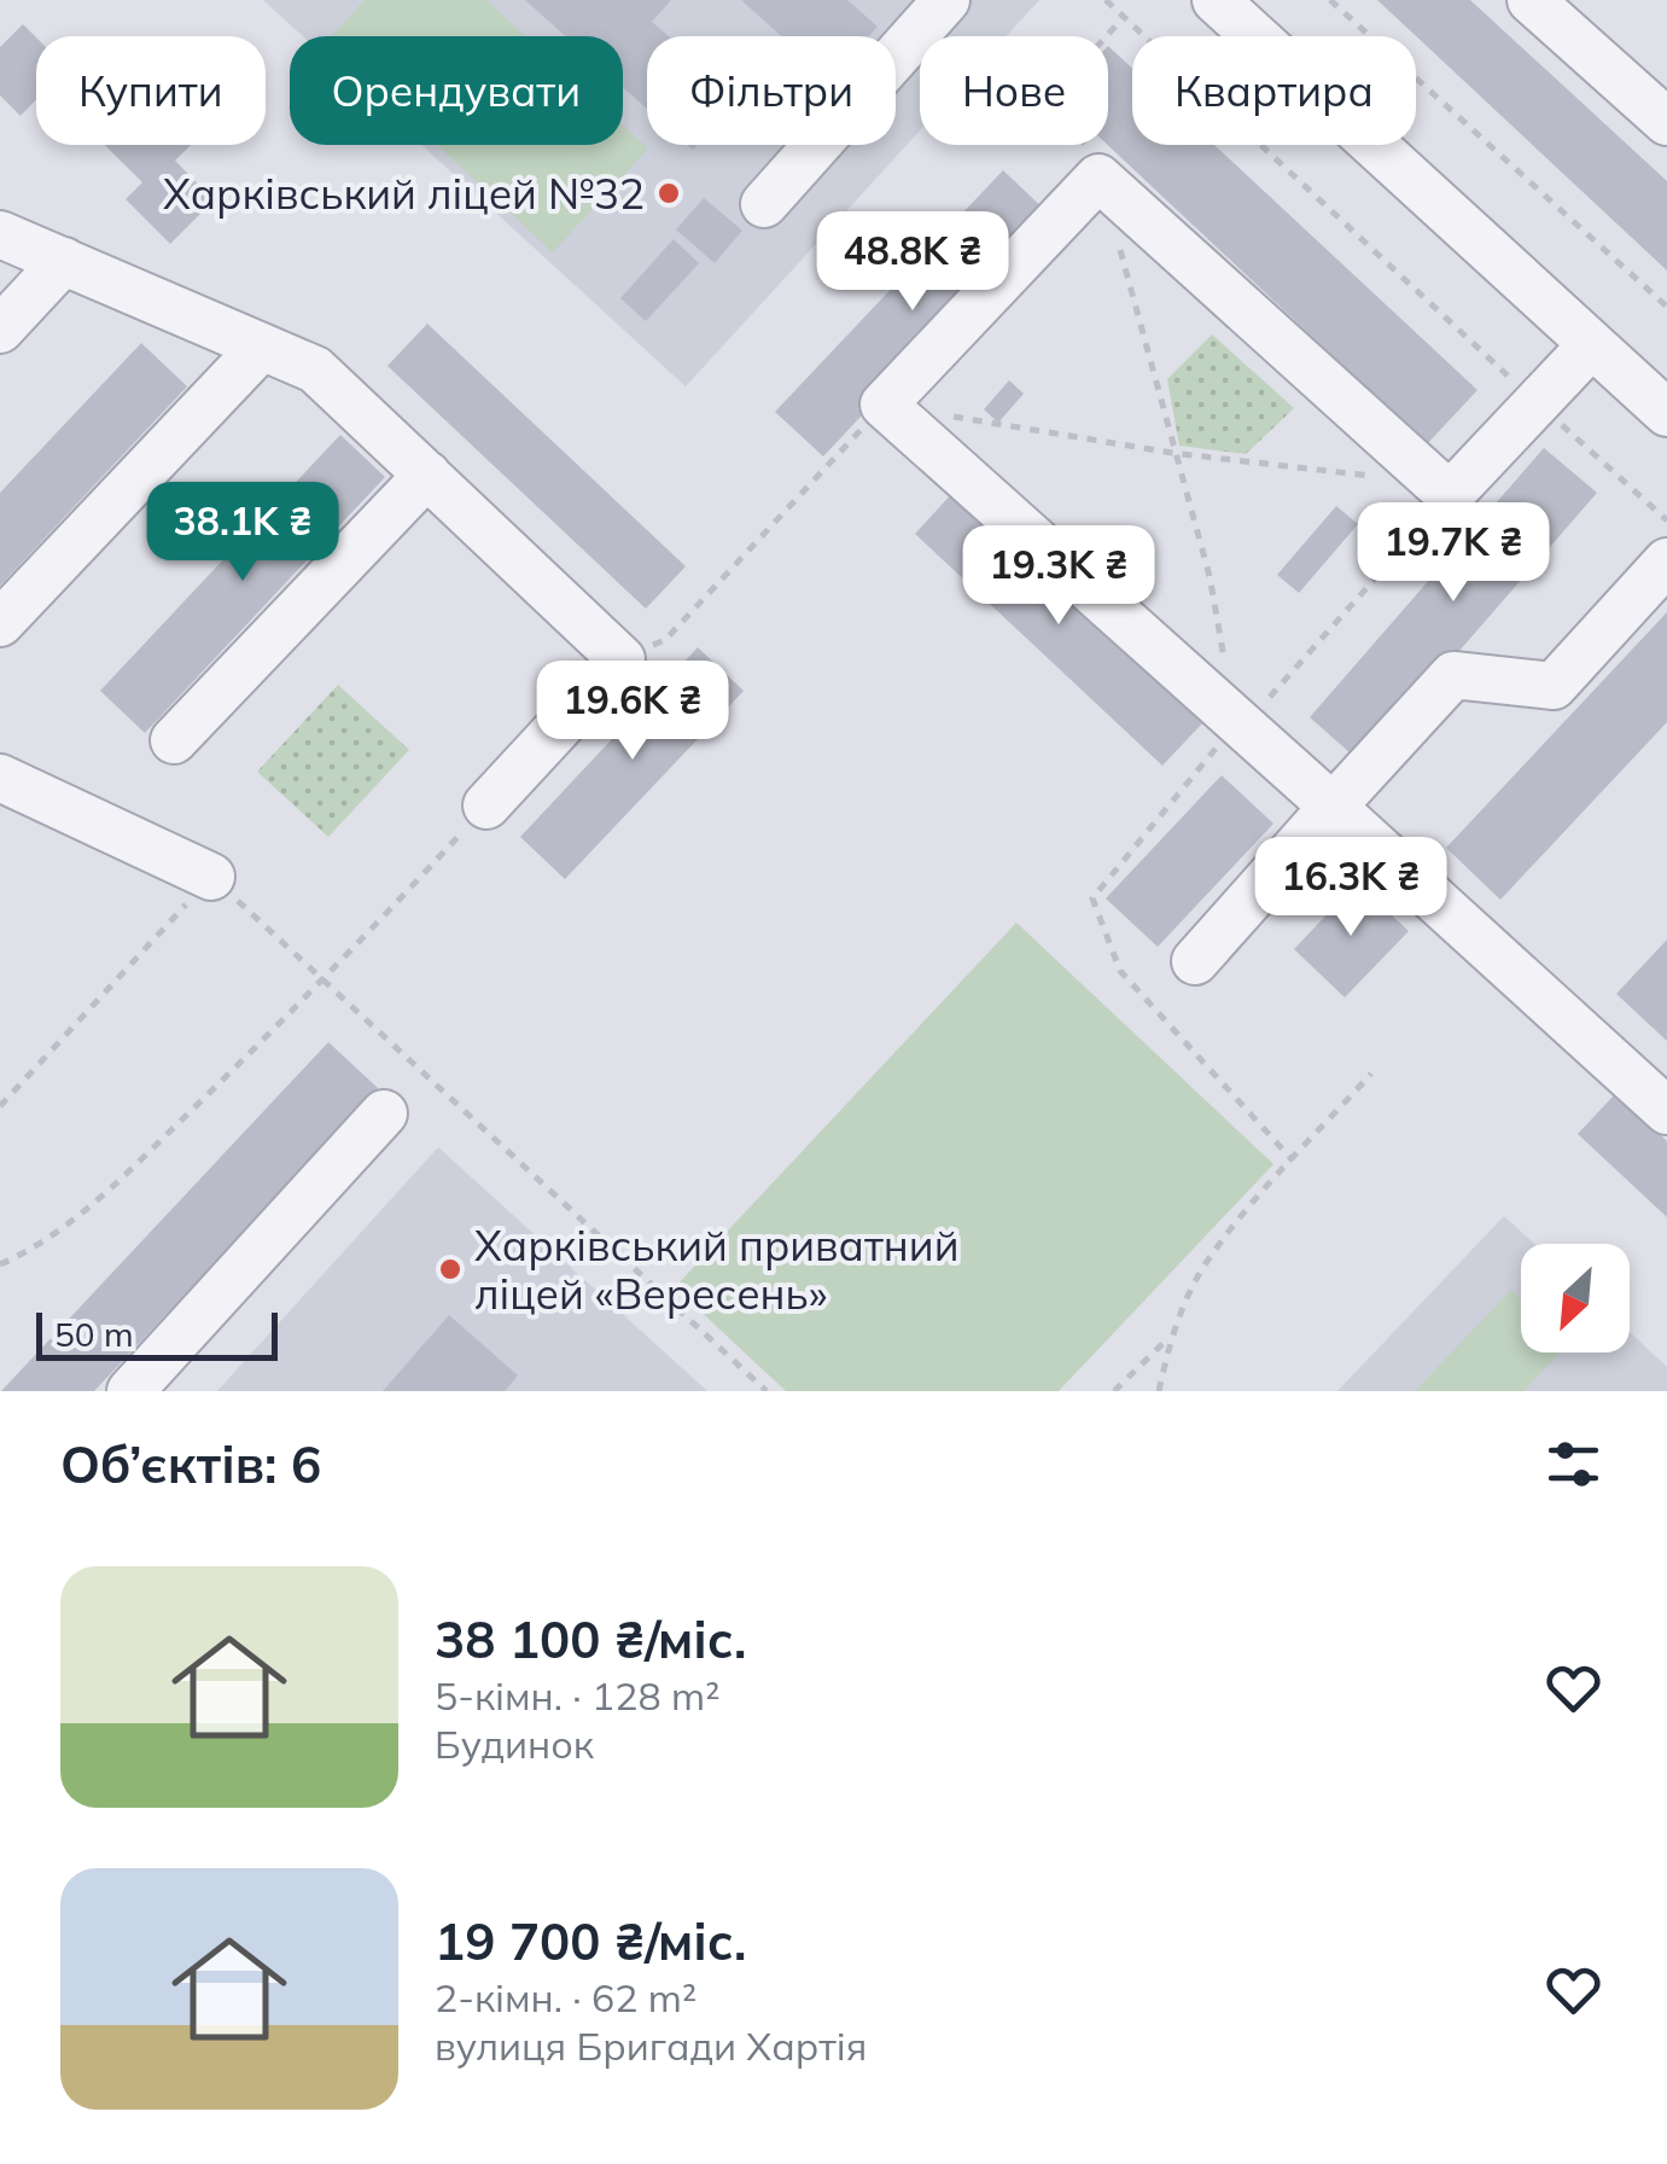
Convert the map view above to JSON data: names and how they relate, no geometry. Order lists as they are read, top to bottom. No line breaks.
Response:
{"places":["Харківський ліцей №32","Харківський приватний ліцей «Вересень»"],"scale_bar":"50 m","north":"bottom left","page":{"chip":["Купити","Орендувати","Фільтри","Нове","Квартира"],"price":["48.8K ₴","38.1K ₴","19.7K ₴","19.3K ₴","19.6K ₴","16.3K ₴"],"scale":"50 m","heading":"Об’єктів: 6","list":[{"name":"38 100 ₴/міс.","note":"5-кімн. · 128 m² · Будинок"},{"name":"19 700 ₴/міс.","note":"2-кімн. · 62 m² · вулиця Бригади Хартія"}]}}
